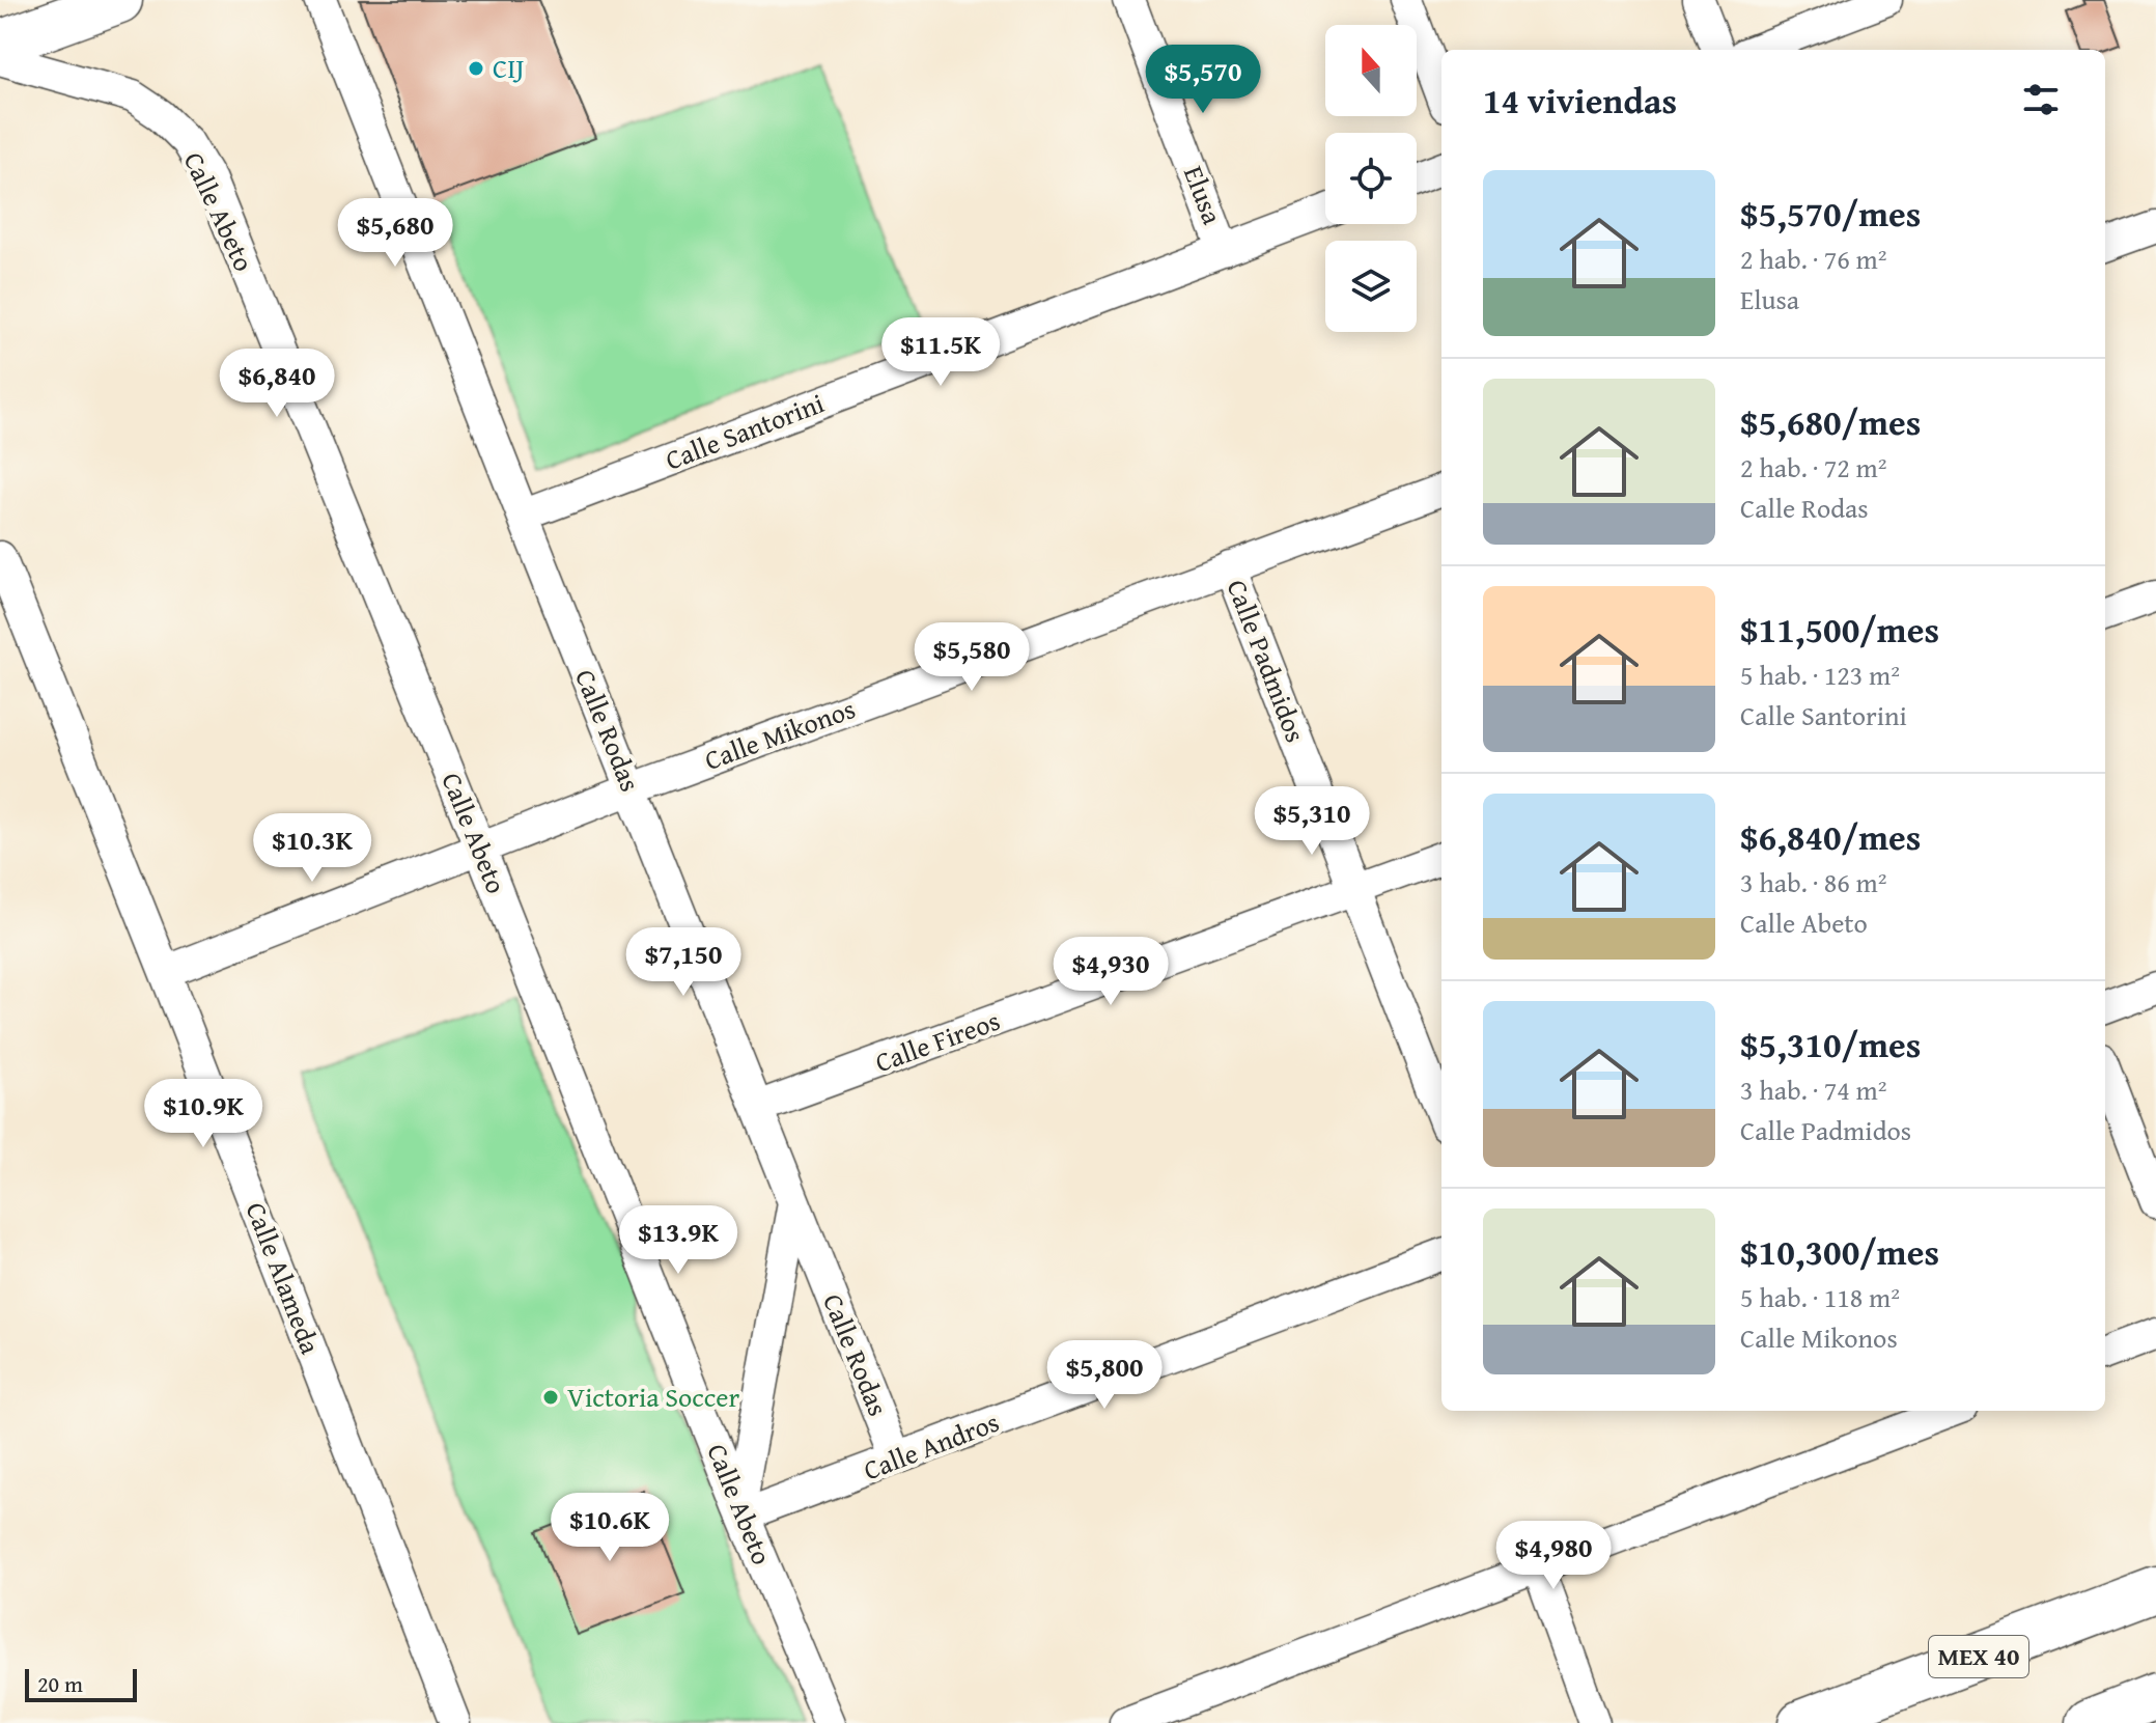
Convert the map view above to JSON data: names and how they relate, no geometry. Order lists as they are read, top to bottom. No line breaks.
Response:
{"streets":{"main road":["MEX 40"],"street":["Elusa","Calle Abeto","Calle Santorini","Calle Padmidos","Calle Rodas","Calle Mikonos","Calle Fireos","Calle Alameda","Calle Andros"]},"crossings":[["Elusa","Calle Santorini"],["Calle Abeto","Calle Mikonos"],["Calle Abeto","Calle Andros"],["Calle Santorini","Calle Rodas"],["Calle Padmidos","Calle Mikonos"],["Calle Padmidos","Calle Fireos"],["Calle Rodas","Calle Mikonos"],["Calle Rodas","Calle Fireos"],["Calle Rodas","Calle Andros"],["Calle Mikonos","Calle Alameda"]],"places":["CIJ","Victoria Soccer"],"scale_bar":"20 m","north":"top","page":{"price":["$5,570","$5,680","$11.5K","$6,840","$5,580","$5,310","$10.3K","$7,150","$4,930","$10.9K","$13.9K","$5,800","$10.6K","$4,980"],"heading":"14 viviendas","list":[{"name":"$5,570/mes","note":"2 hab. · 76 m² · Elusa"},{"name":"$5,680/mes","note":"2 hab. · 72 m² · Calle Rodas"},{"name":"$11,500/mes","note":"5 hab. · 123 m² · Calle Santorini"},{"name":"$6,840/mes","note":"3 hab. · 86 m² · Calle Abeto"},{"name":"$5,310/mes","note":"3 hab. · 74 m² · Calle Padmidos"},{"name":"$10,300/mes","note":"5 hab. · 118 m² · Calle Mikonos"}],"scale":"20 m"}}
